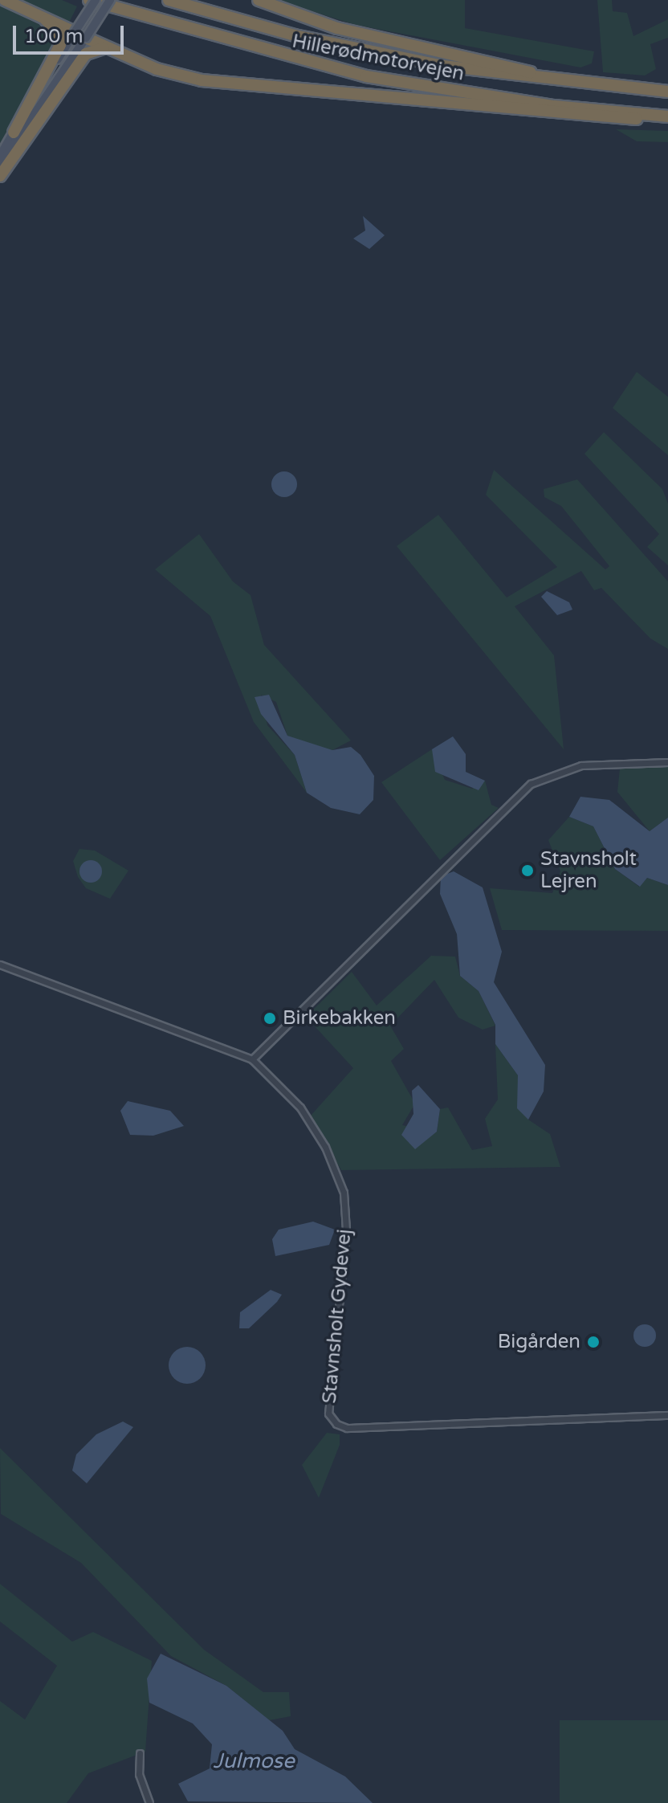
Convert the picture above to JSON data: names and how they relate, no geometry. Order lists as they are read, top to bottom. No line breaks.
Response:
{"streets":{"highway":["Hillerødmotorvejen"],"street":["Stavnsholt Gydevej"]},"water":["Julmose"],"places":["Stavnsholt Lejren","Birkebakken","Bigården"],"scale_bar":"100 m"}
